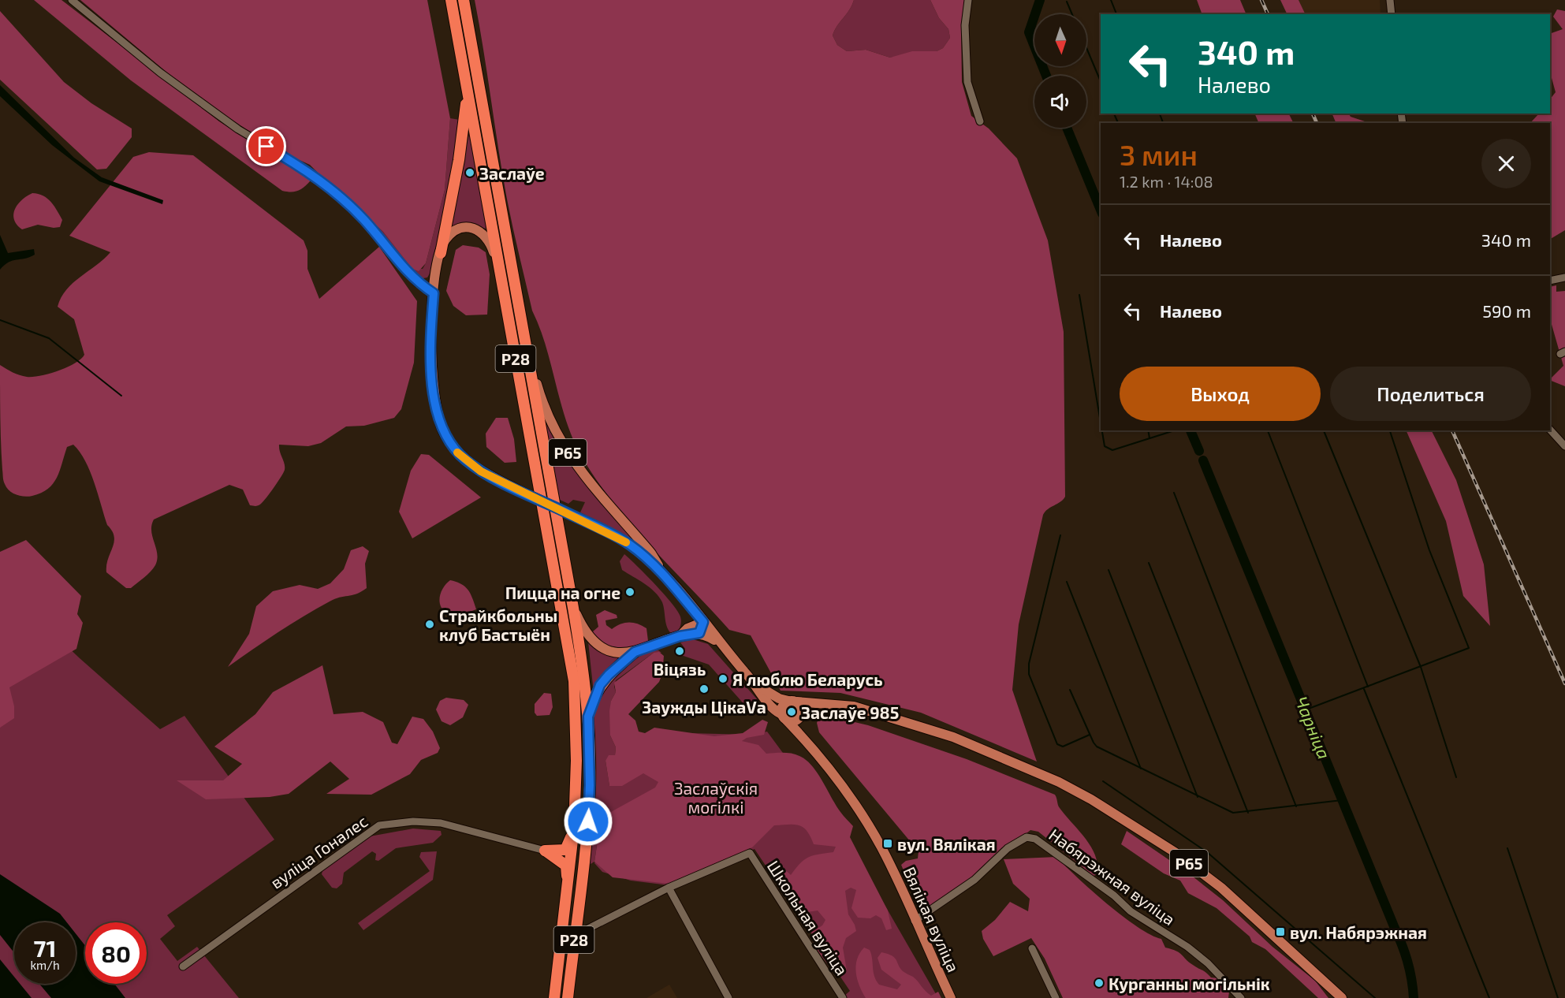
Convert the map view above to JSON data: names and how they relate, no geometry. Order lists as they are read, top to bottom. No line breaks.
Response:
{"streets":{"highway":["Р28","Р65"],"main road":["Вялікая вуліца"],"street":["вуліца Гоналес","Набярэжная вуліца","Школьная вуліца"]},"crossings":[["Р28","Р65"],["Р65","Вялікая вуліца"],["Набярэжная вуліца","Вялікая вуліца"]],"water":["Чарніца"],"parks":["Заслаўскія могілкі"],"places":{"other":["Заслаўе","Пицца на огне","Страйкбольны клуб Бастыён","Віцязь","Я люблю Беларусь","Заужды ЦікаVа","Заслаўе 985","Курганны могільнік"],"transit":["вул. Вялікая","вул. Набярэжная"]},"north":"bottom","page":{"turn":["340 m","Налево"],"heading":["3 мин","1.2 km · 14:08"],"list":[{"name":"Налево","value":"340 m"},{"name":"Налево","value":"590 m"}],"buttons":["Выход","Поделиться"],"speed":"71 km/h","limit":"80"}}
